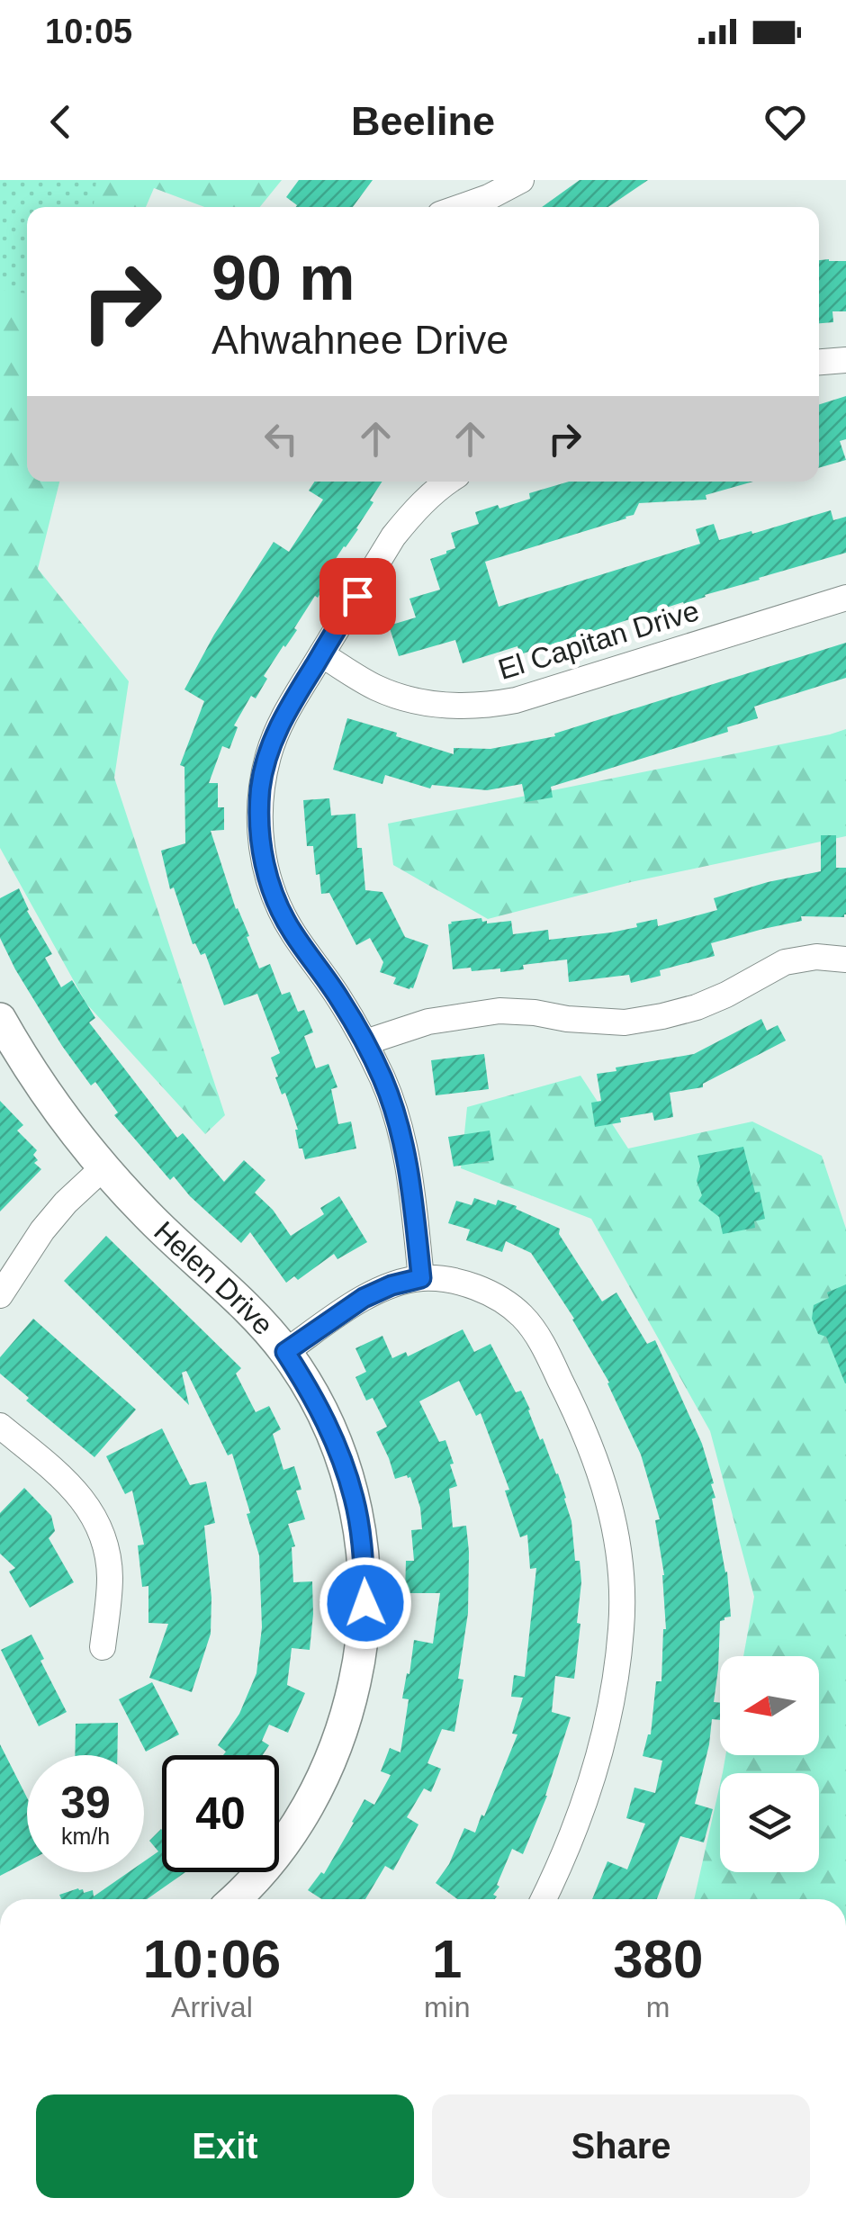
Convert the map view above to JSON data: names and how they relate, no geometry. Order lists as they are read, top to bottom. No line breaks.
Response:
{"streets":{"street":["El Capitan Drive","Helen Drive"]},"north":"left","page":{"status":"10:05","header":"Beeline","turn":["90 m","Ahwahnee Drive"],"speed":"39 km/h","limit":"40","eta":["10:06","Arrival","1","min","380","m"],"buttons":["Exit","Share"]}}
